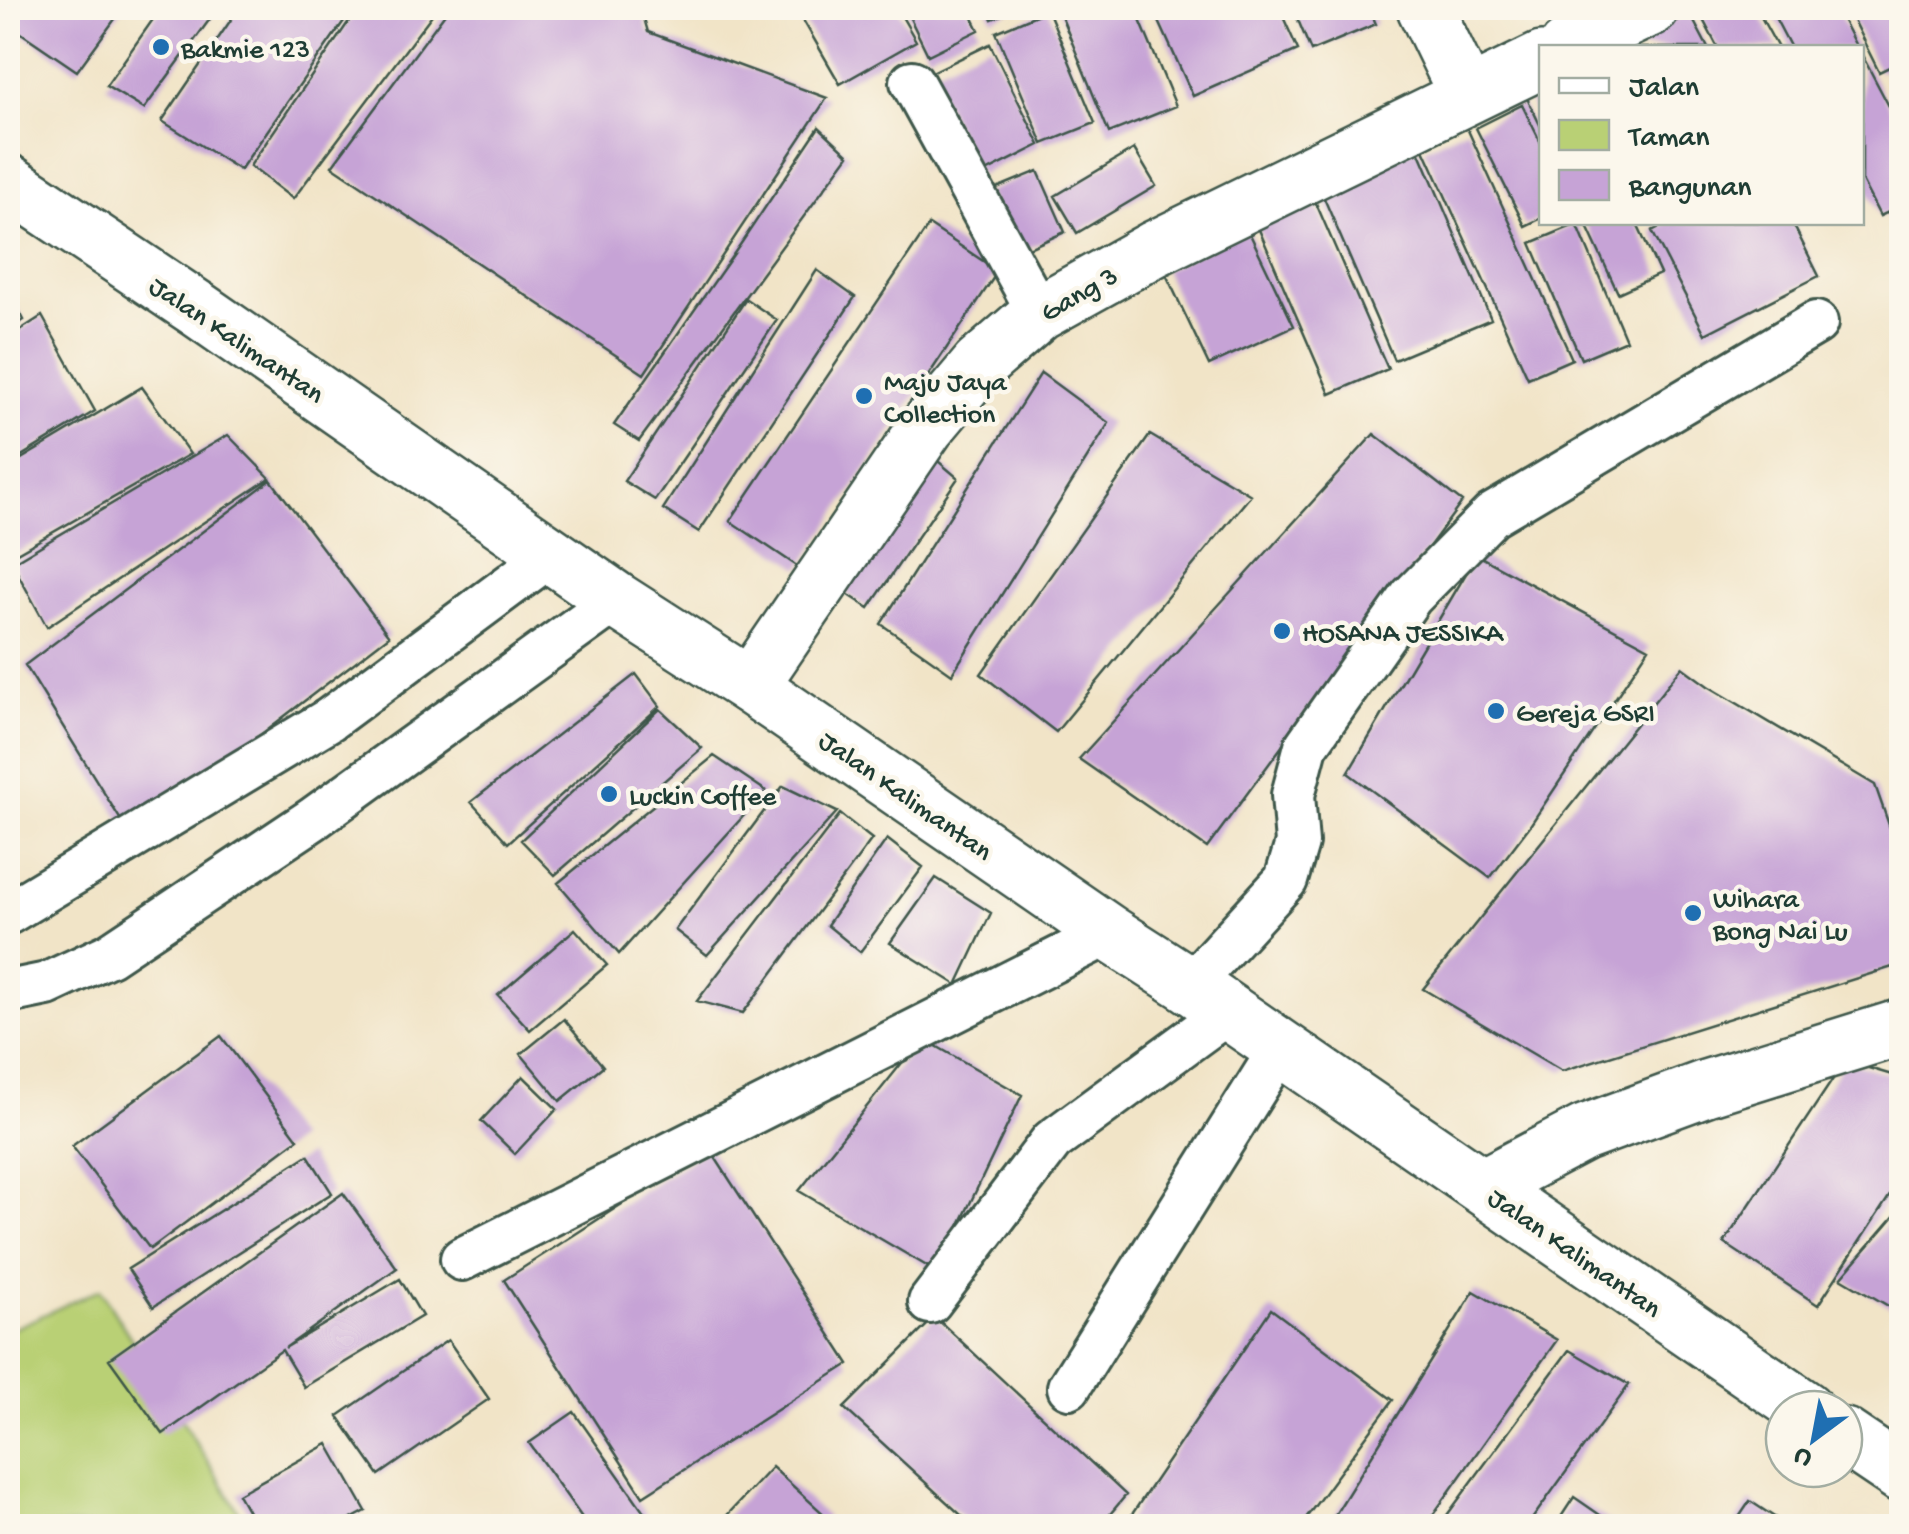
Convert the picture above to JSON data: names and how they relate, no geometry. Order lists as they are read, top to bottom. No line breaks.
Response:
{"streets":{"main road":["Gang 3","Jalan Kalimantan"]},"crossings":[["Gang 3","Jalan Kalimantan"]],"places":["Bakmie 123","Maju Jaya Collection","HOSANA JESSIKA","Gereja GSRI","Luckin Coffee","Wihara Bong Nai Lu"],"legend":["Jalan","Taman","Bangunan"],"north":"bottom left"}
